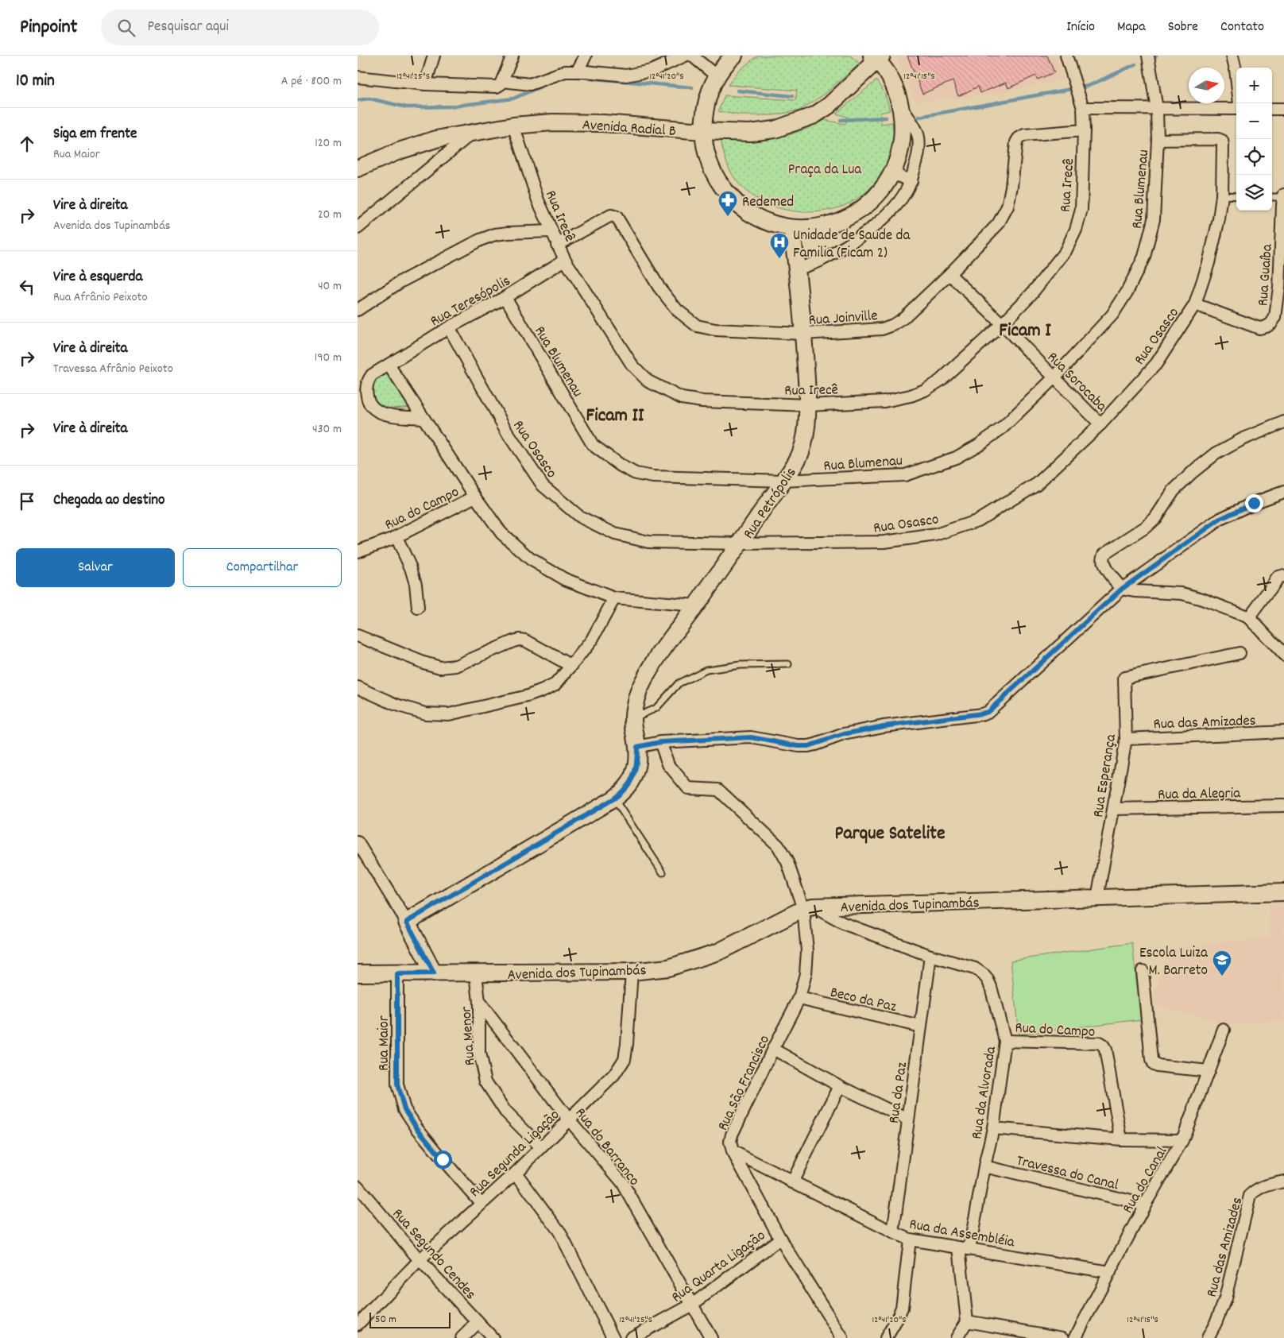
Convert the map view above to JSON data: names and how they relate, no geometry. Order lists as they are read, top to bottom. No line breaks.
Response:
{"streets":{"street":["Avenida Radial B","Rua Irecê","Rua Blumenau","Rua Guaíba","Rua Teresópolis","Rua Joinville","Rua Osasco","Rua Sorocaba","Rua Petrópolis","Rua do Campo","Rua das Amizades","Rua Esperança","Rua da Alegria","Avenida dos Tupinambás","Beco da Paz","Rua Menor","Rua Maior","Rua São Francisco","Rua da Paz","Rua da Alvorada","Rua do Barranco","Rua Segunda Ligação","Travessa do Canal","Rua do Canal","Rua da Assembléia","Rua Segundo Cendes","Rua Quarta Ligação"]},"crossings":[["Avenida Radial B","Rua Irecê"],["Rua Irecê","Rua Teresópolis"],["Rua Irecê","Rua Joinville"],["Rua Irecê","Rua Sorocaba"],["Rua Irecê","Rua Petrópolis"],["Rua Blumenau","Rua Teresópolis"],["Rua Blumenau","Rua Osasco"],["Rua Blumenau","Rua Sorocaba"],["Rua Blumenau","Rua Petrópolis"],["Rua Guaíba","Rua Osasco"],["Rua Teresópolis","Rua Osasco"],["Rua Joinville","Rua Sorocaba"],["Rua Joinville","Rua Petrópolis"],["Rua Osasco","Rua Sorocaba"],["Rua Osasco","Rua Petrópolis"],["Rua do Campo","Rua da Alvorada"],["Rua das Amizades","Rua Esperança"],["Rua Esperança","Rua da Alegria"],["Rua Esperança","Avenida dos Tupinambás"],["Avenida dos Tupinambás","Rua Menor"],["Avenida dos Tupinambás","Rua Maior"],["Avenida dos Tupinambás","Rua São Francisco"],["Avenida dos Tupinambás","Rua da Alvorada"],["Avenida dos Tupinambás","Rua Segunda Ligação"],["Beco da Paz","Rua São Francisco"],["Beco da Paz","Rua da Paz"],["Rua Menor","Rua do Barranco"],["Rua Menor","Rua Segunda Ligação"],["Rua Maior","Rua Segunda Ligação"],["Rua São Francisco","Rua da Alvorada"],["Rua São Francisco","Rua da Assembléia"],["Rua São Francisco","Rua Quarta Ligação"],["Rua da Paz","Rua da Alvorada"],["Rua da Paz","Rua da Assembléia"],["Rua da Alvorada","Travessa do Canal"],["Rua da Alvorada","Rua da Assembléia"],["Rua do Barranco","Rua Segunda Ligação"],["Rua do Barranco","Rua Quarta Ligação"],["Rua Segunda Ligação","Rua Segundo Cendes"],["Travessa do Canal","Rua do Canal"],["Rua do Canal","Rua da Assembléia"]],"districts":["Ficam I","Ficam II","Parque Satelite"],"parks":["Praça da Lua"],"places":{"pharmacy":["Redemed"],"hospital":["Unidade de Saude da Familia (Ficam 2)"],"school or university":["Escola Luiza M. Barreto"]},"scale_bar":"50 m","north":"right","page":{"header":"Pinpoint","search":"Pesquisar aqui","nav":["Início","Mapa","Sobre","Contato"],"heading":["10 min","A pé · 800 m"],"map_buttons":["+","−"],"list":[["Siga em frente","Rua Maior","120 m"],["Vire à direita","Avenida dos Tupinambás","20 m"],["Vire à esquerda","Rua Afrânio Peixoto","40 m"],["Vire à direita","Travessa Afrânio Peixoto","190 m"],["Vire à direita","430 m"],"Chegada ao destino"],"buttons":["Salvar","Compartilhar"],"scale":"50 m"},"coordinates":["12°41'25\"S","12°41'20\"S","12°41'15\"S"]}
